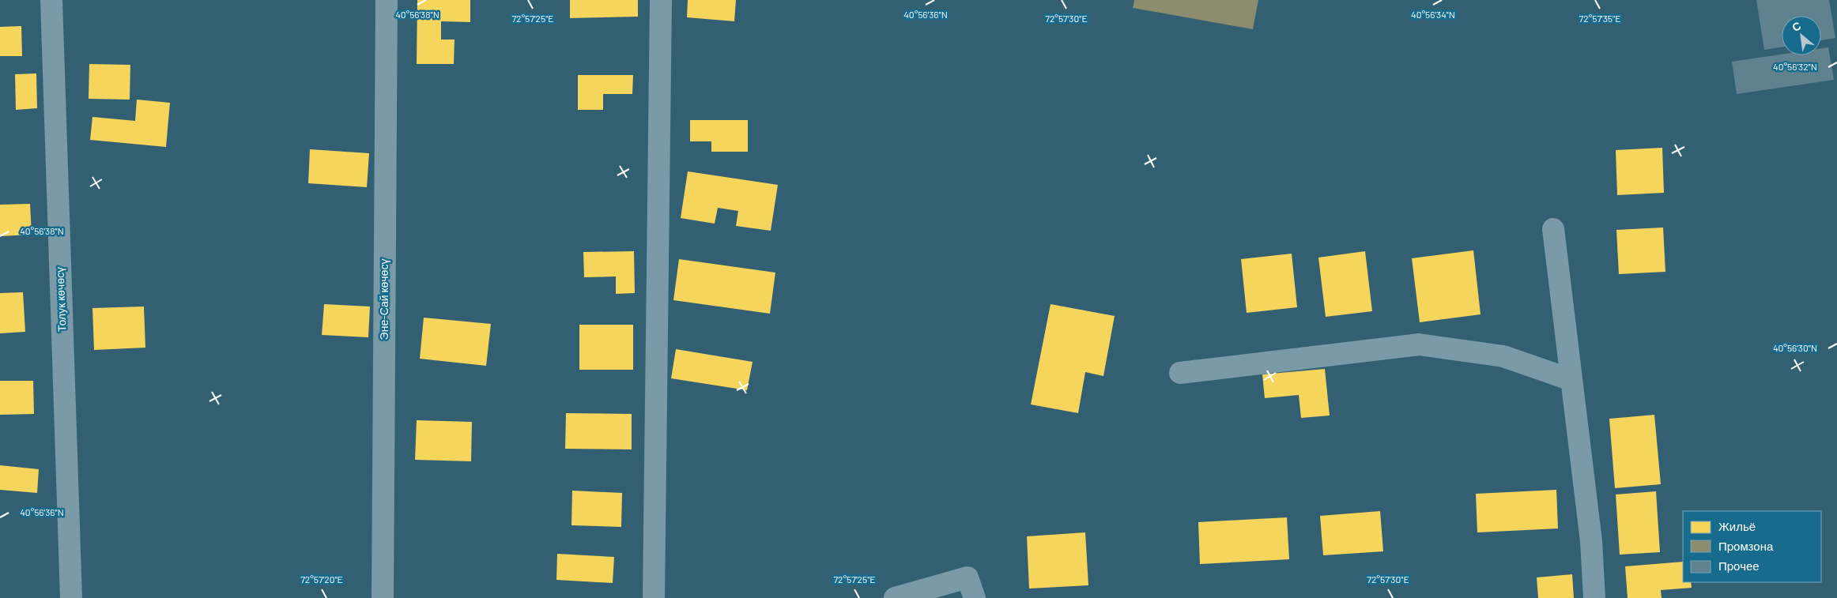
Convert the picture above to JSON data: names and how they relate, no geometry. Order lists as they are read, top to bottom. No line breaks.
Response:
{"streets":{"street":["Толук көчөсү","Эне-Сай көчөсү"]},"legend":["Жильё","Промзона","Прочее"],"north":"top left","coordinates":["40°56'38\"N","40°56'34\"N","40°56'36\"N","72°57'25\"E","72°57'30\"E","72°57'35\"E","40°56'32\"N","40°56'30\"N","72°57'20\"E"]}
